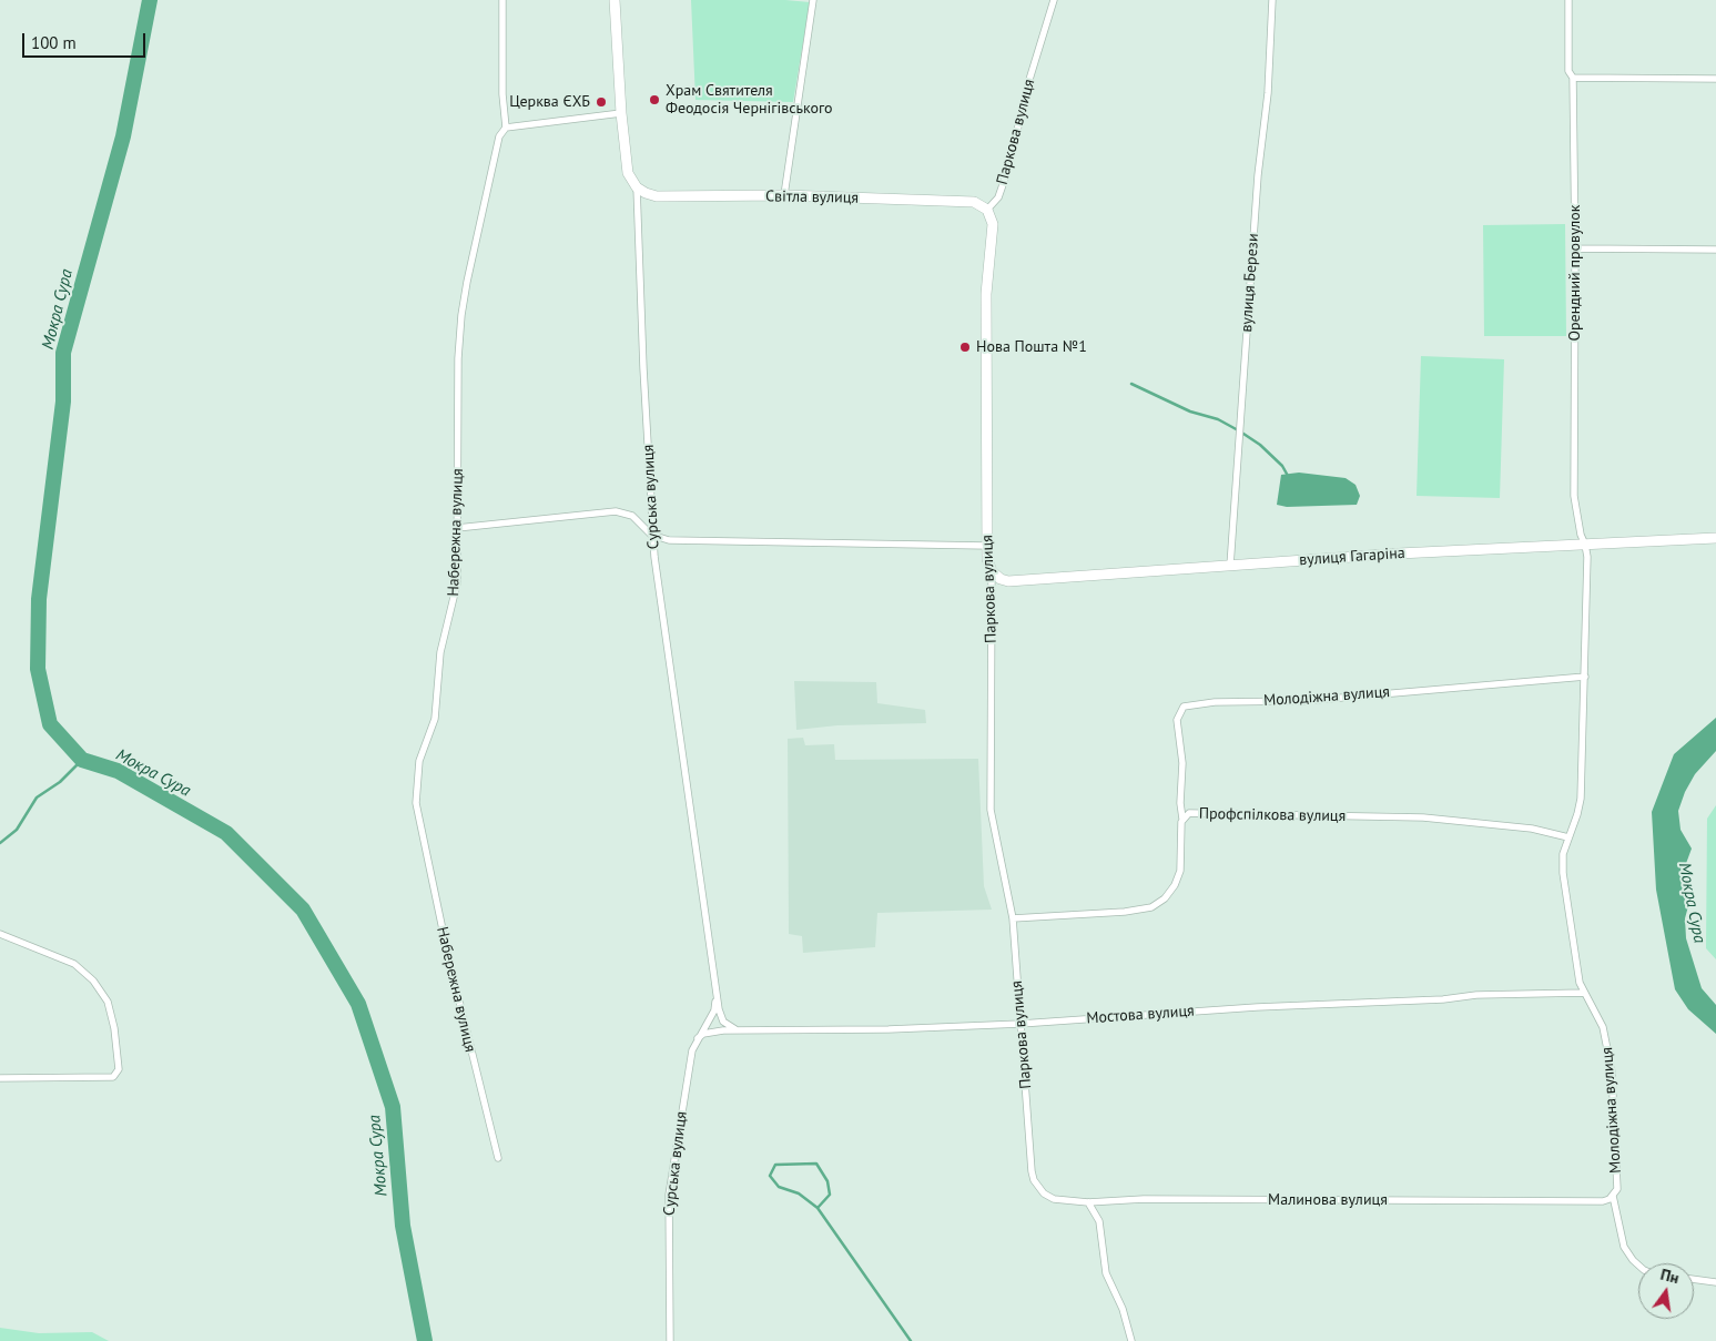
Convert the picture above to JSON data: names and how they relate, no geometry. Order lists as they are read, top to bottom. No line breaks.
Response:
{"streets":{"street":["Паркова вулиця","Світла вулиця","Орендний провулок","вулиця Берези","Сурська вулиця","Набережна вулиця","вулиця Гагаріна","Молодіжна вулиця","Профспілкова вулиця","Мостова вулиця","Малинова вулиця"]},"crossings":[["Паркова вулиця","Світла вулиця"],["Паркова вулиця","вулиця Гагаріна"],["Паркова вулиця","Профспілкова вулиця"],["Паркова вулиця","Мостова вулиця"],["Паркова вулиця","Малинова вулиця"],["Світла вулиця","Сурська вулиця"],["Орендний провулок","вулиця Гагаріна"],["Орендний провулок","Молодіжна вулиця"],["вулиця Берези","вулиця Гагаріна"],["Сурська вулиця","Мостова вулиця"],["вулиця Гагаріна","Молодіжна вулиця"],["Молодіжна вулиця","Профспілкова вулиця"],["Молодіжна вулиця","Мостова вулиця"],["Молодіжна вулиця","Малинова вулиця"]],"water":["Мокра Сура"],"places":["Храм Святителя Феодосія Чернігівського","Церква ЄХБ","Нова Пошта №1"],"scale_bar":"100 m","north":"top"}
